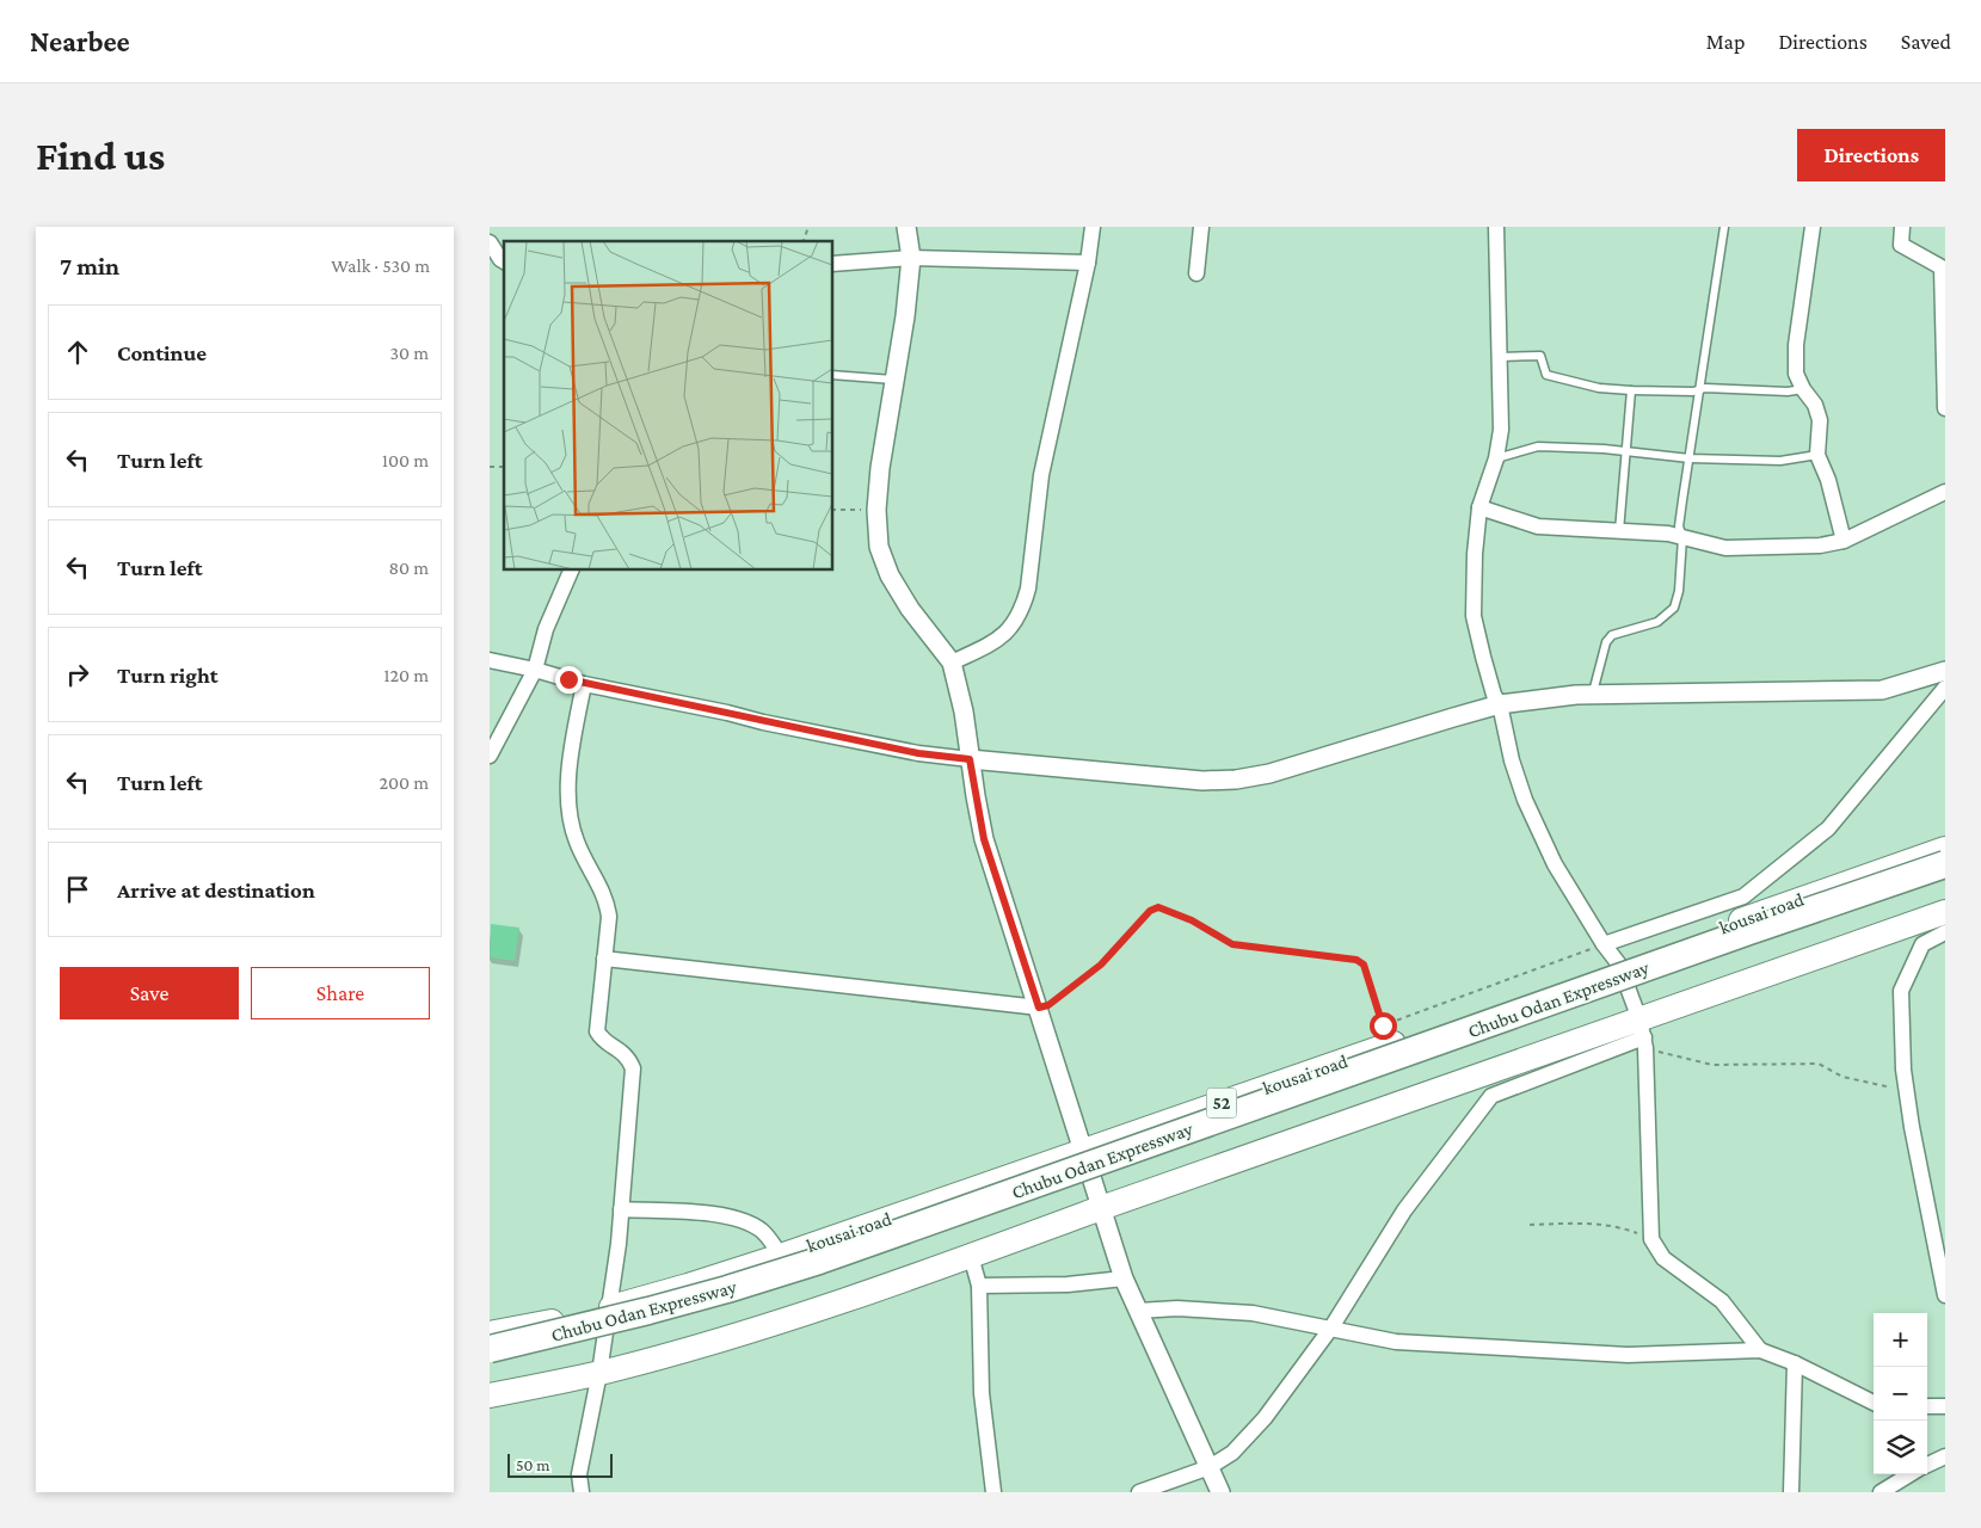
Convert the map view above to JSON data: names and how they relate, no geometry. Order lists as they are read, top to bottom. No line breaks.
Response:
{"streets":{"highway":["kousai road","Chubu Odan Expressway","52"]},"scale_bar":"50 m","page":{"header":"Nearbee","nav":["Map","Directions","Saved"],"buttons":["Directions",["Save","Share"]],"title":"Find us","heading":["7 min","Walk · 530 m"],"list":[["Continue","30 m"],["Turn left","100 m"],["Turn left","80 m"],["Turn right","120 m"],["Turn left","200 m"],"Arrive at destination"],"map_buttons":["+","−"],"scale":"50 m"}}
